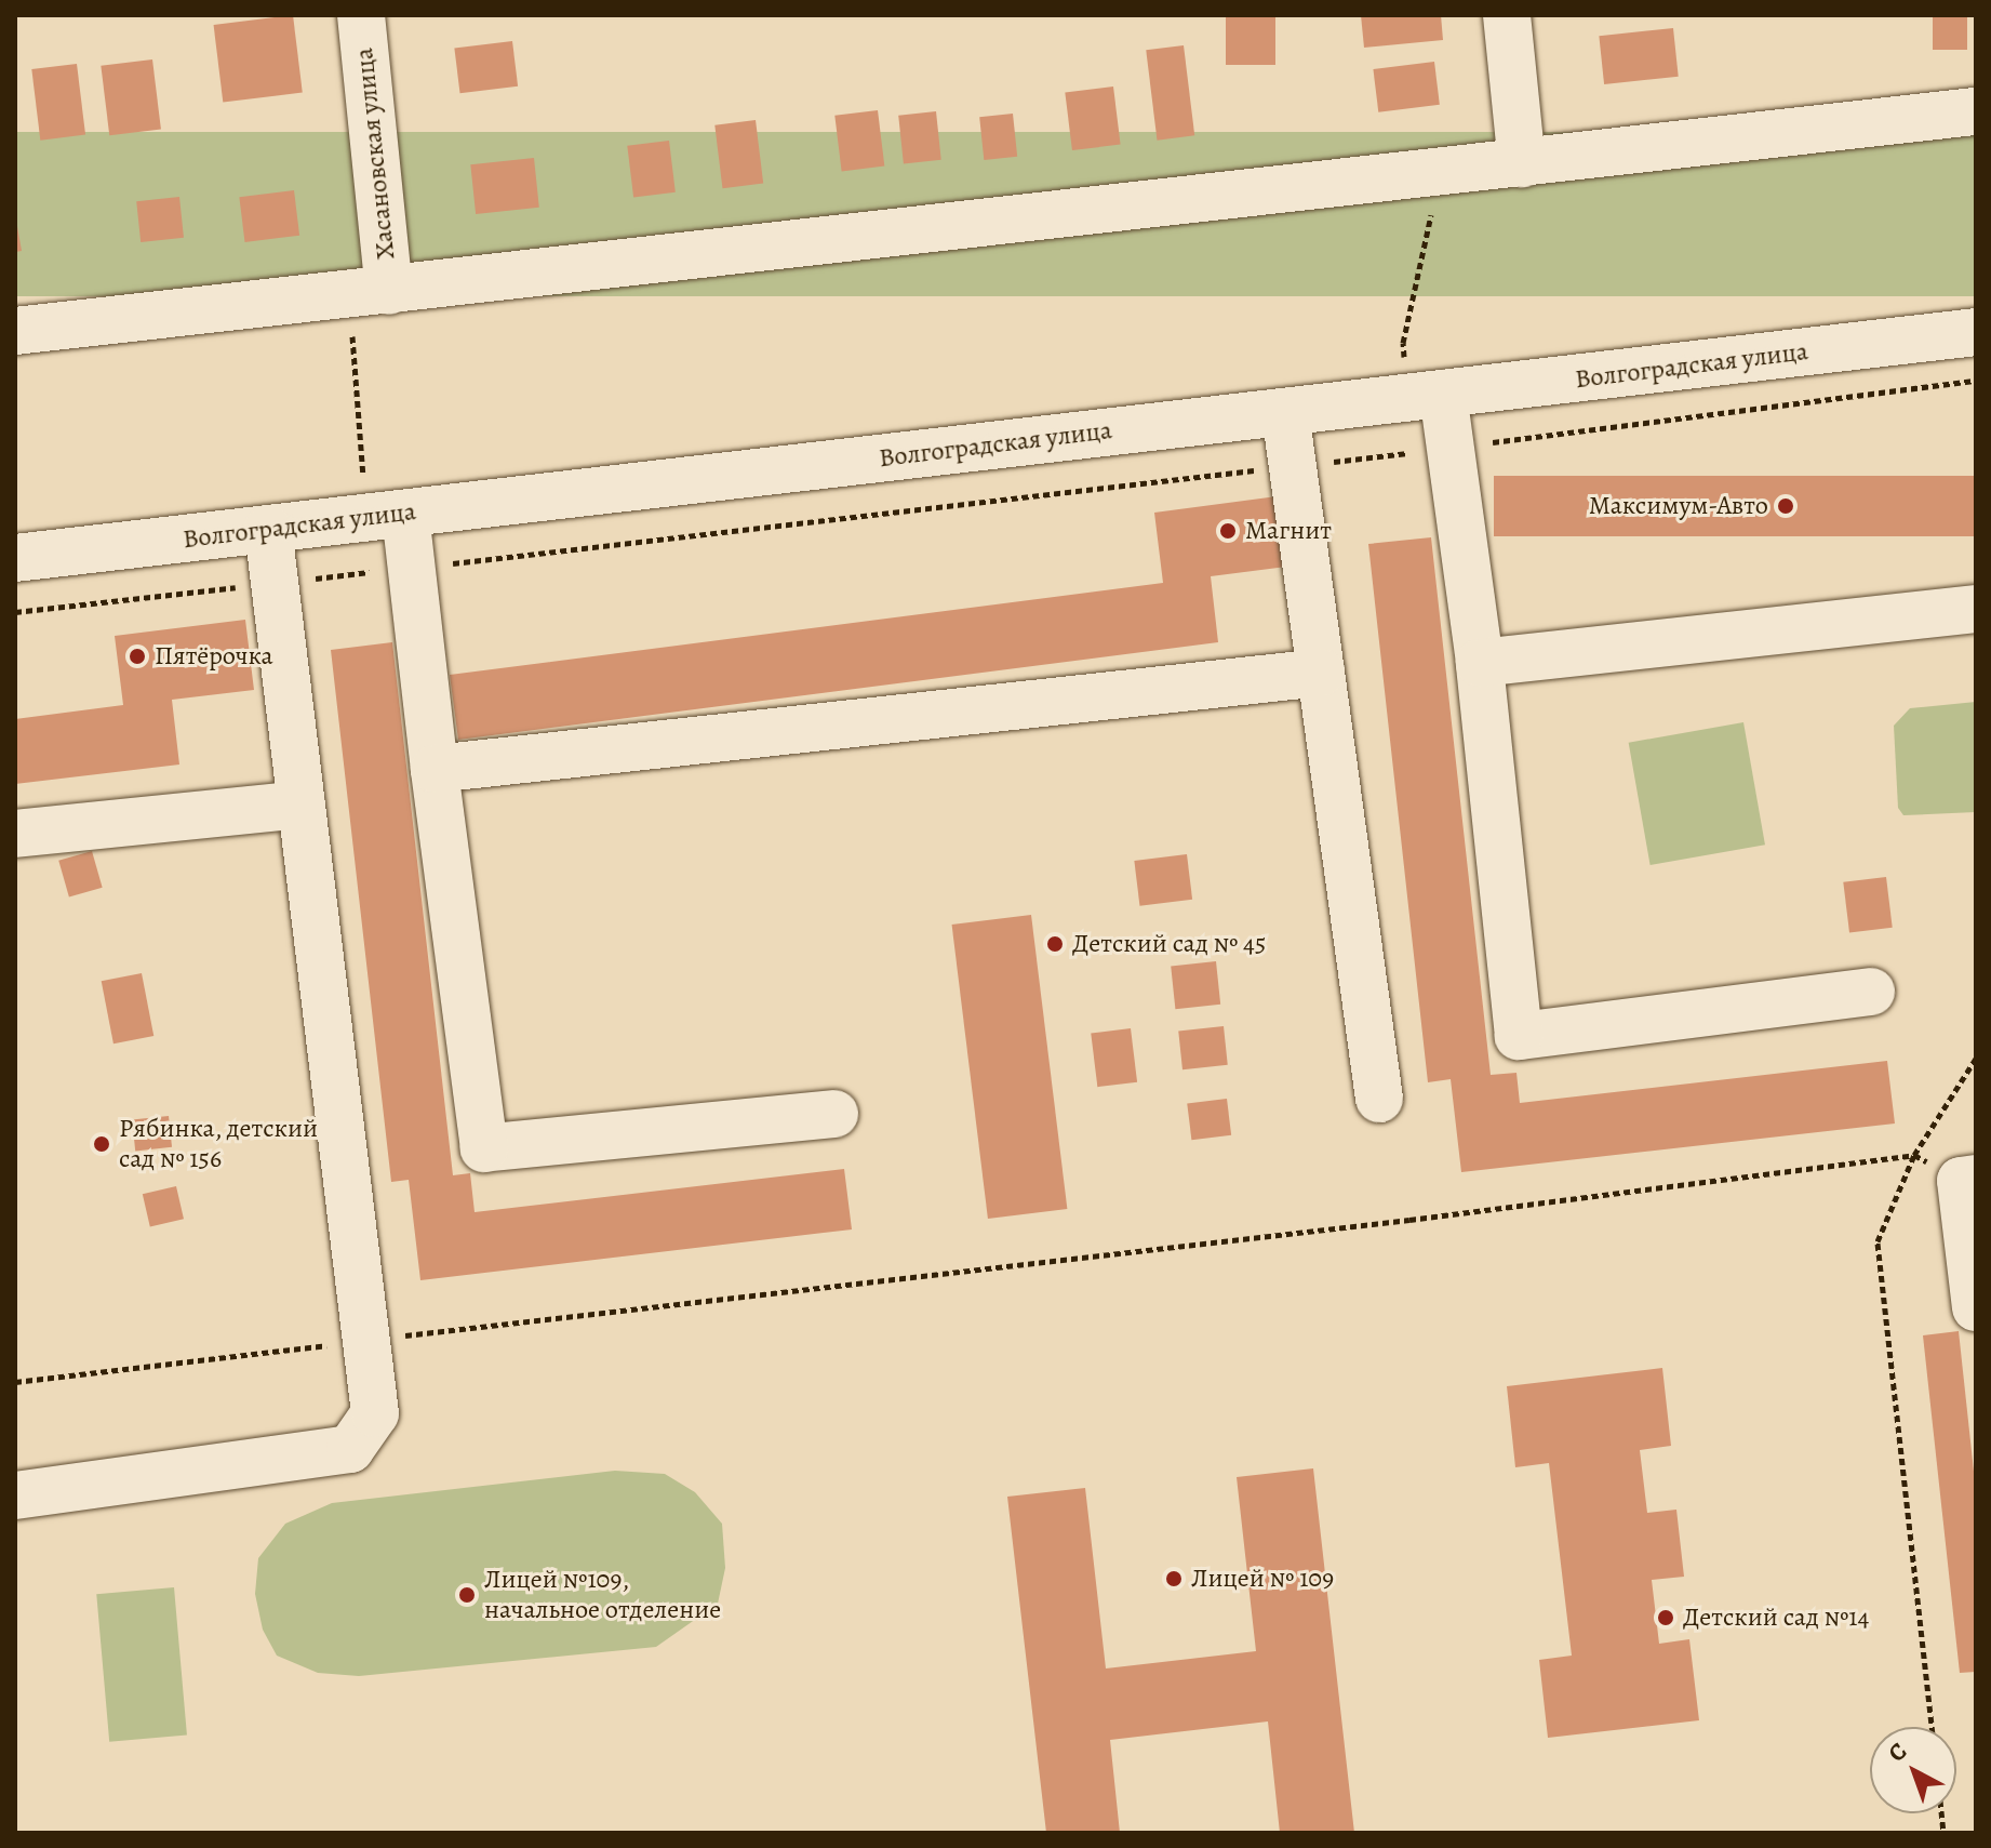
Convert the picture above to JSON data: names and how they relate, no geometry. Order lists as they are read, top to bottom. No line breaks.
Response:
{"streets":{"street":["Хасановская улица","Волгоградская улица"]},"places":["Максимум-Авто","Магнит","Пятёрочка","Детский сад № 45","Рябинка, детский сад № 156","Лицей № 109","Лицей №109, начальное отделение","Детский сад №14"],"north":"top left"}
